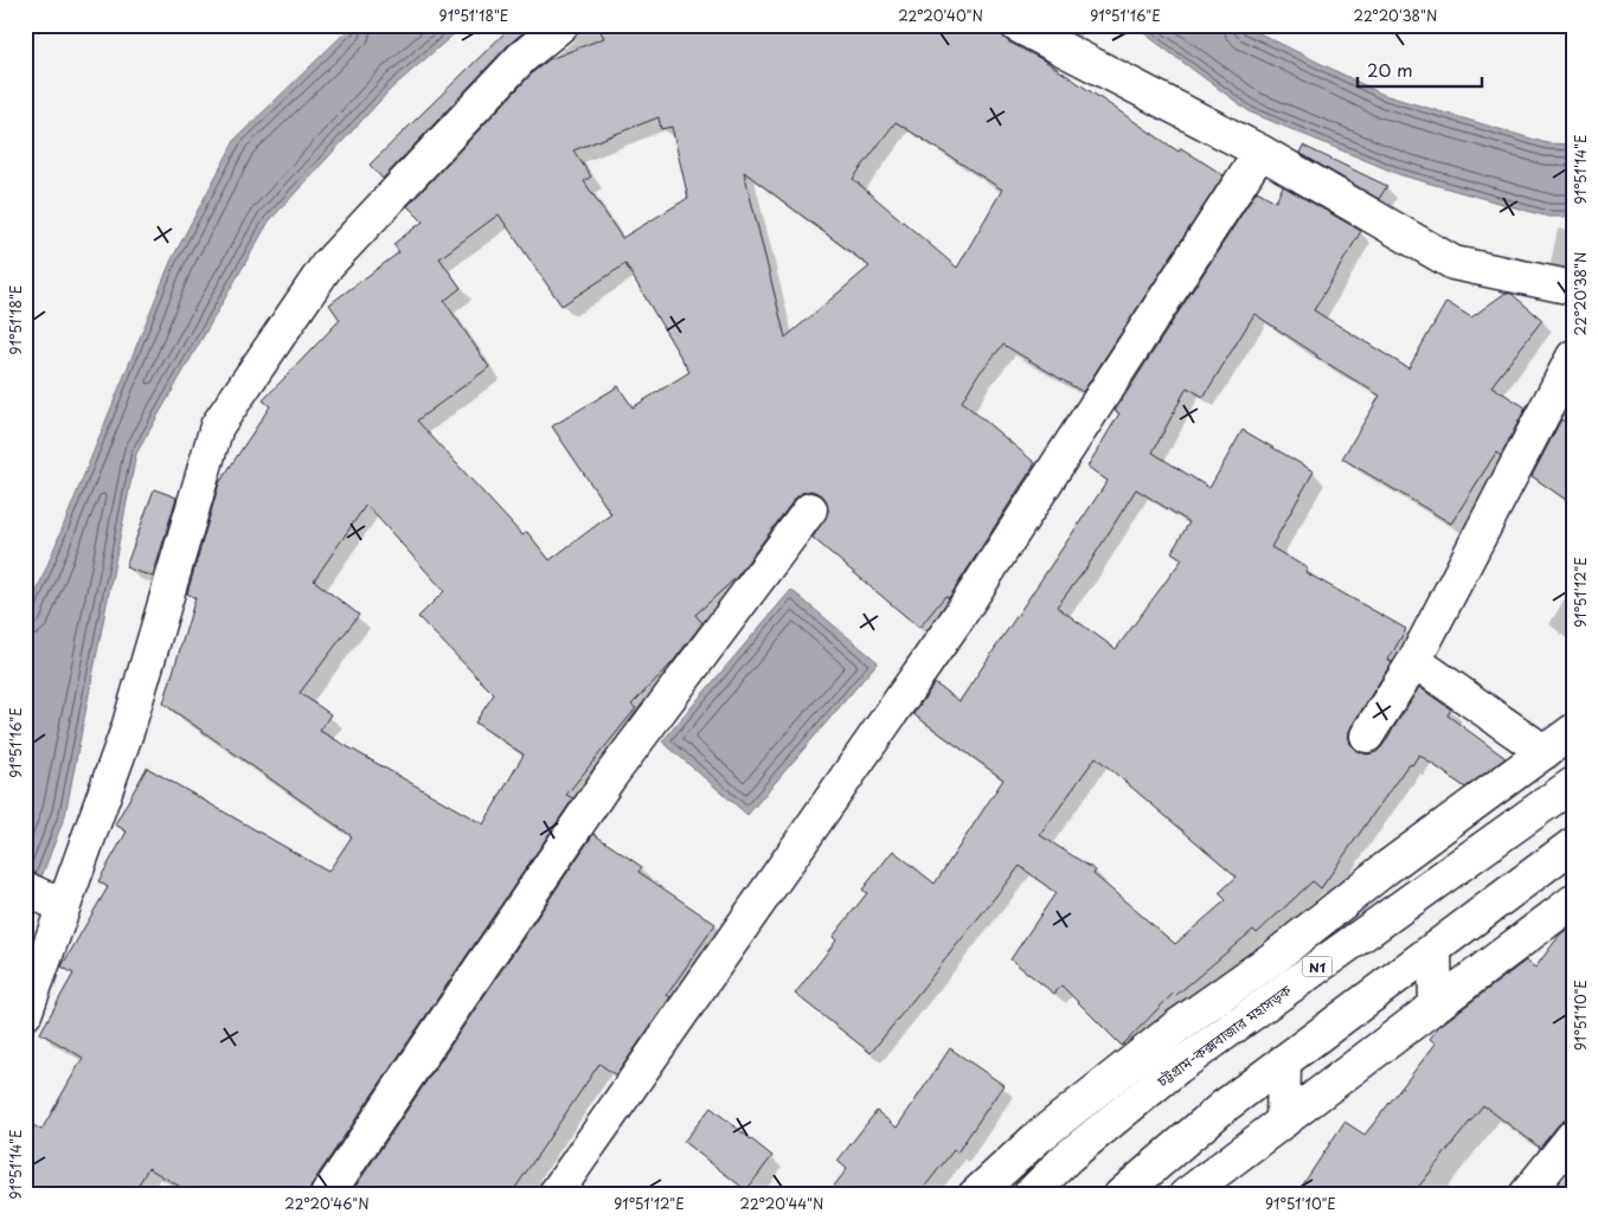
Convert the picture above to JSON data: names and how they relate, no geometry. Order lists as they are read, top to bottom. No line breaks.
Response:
{"streets":{"main road":["N1","চট্টগ্রাম-কক্সবাজার মহাসড়ক"]},"scale_bar":"20 m","coordinates":["91°51'18\"E","22°20'40\"N","91°51'16\"E","22°20'38\"N","91°51'14\"E","91°51'12\"E","91°51'10\"E","22°20'46\"N","22°20'44\"N"]}
